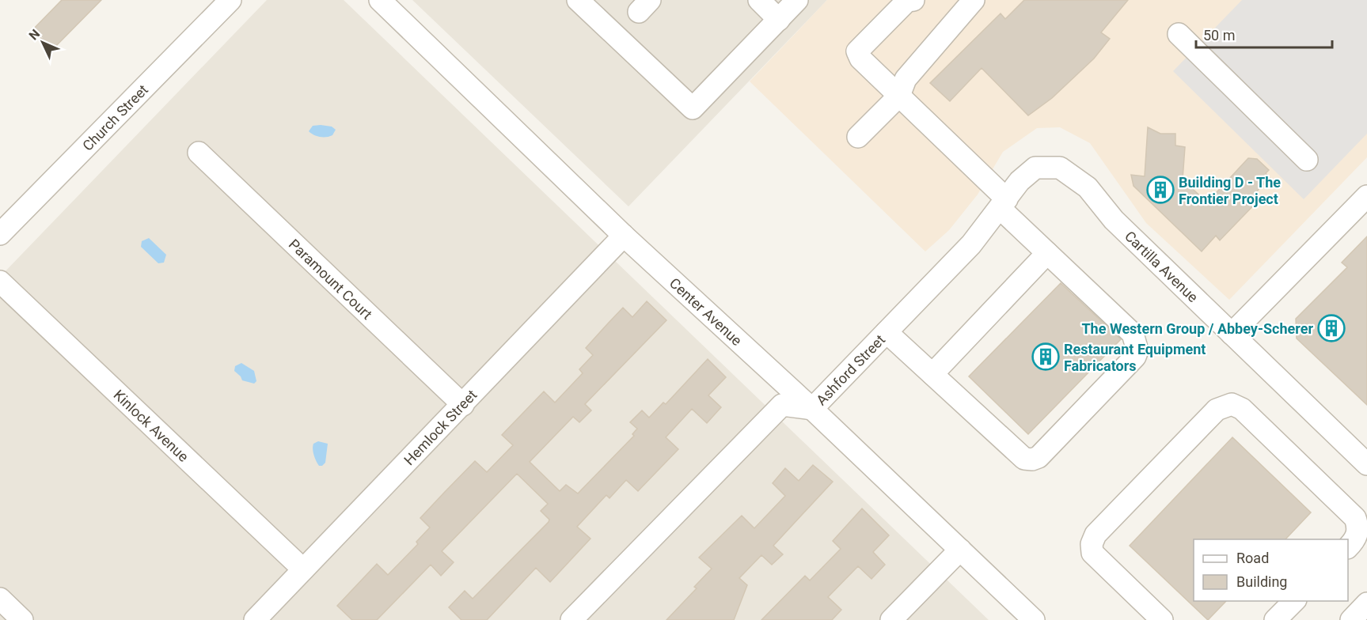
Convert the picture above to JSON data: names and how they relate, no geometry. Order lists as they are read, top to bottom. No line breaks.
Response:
{"streets":{"street":["Church Street","Cartilla Avenue","Paramount Court","Center Avenue","Ashford Street","Kinlock Avenue","Hemlock Street"]},"crossings":[["Cartilla Avenue","Ashford Street"],["Paramount Court","Hemlock Street"],["Center Avenue","Ashford Street"],["Center Avenue","Hemlock Street"],["Kinlock Avenue","Hemlock Street"]],"places":{"building":["Building D - The Frontier Project","The Western Group / Abbey-Scherer","Restaurant Equipment Fabricators"]},"legend":["Road","Building"],"scale_bar":"50 m","north":"top left"}
